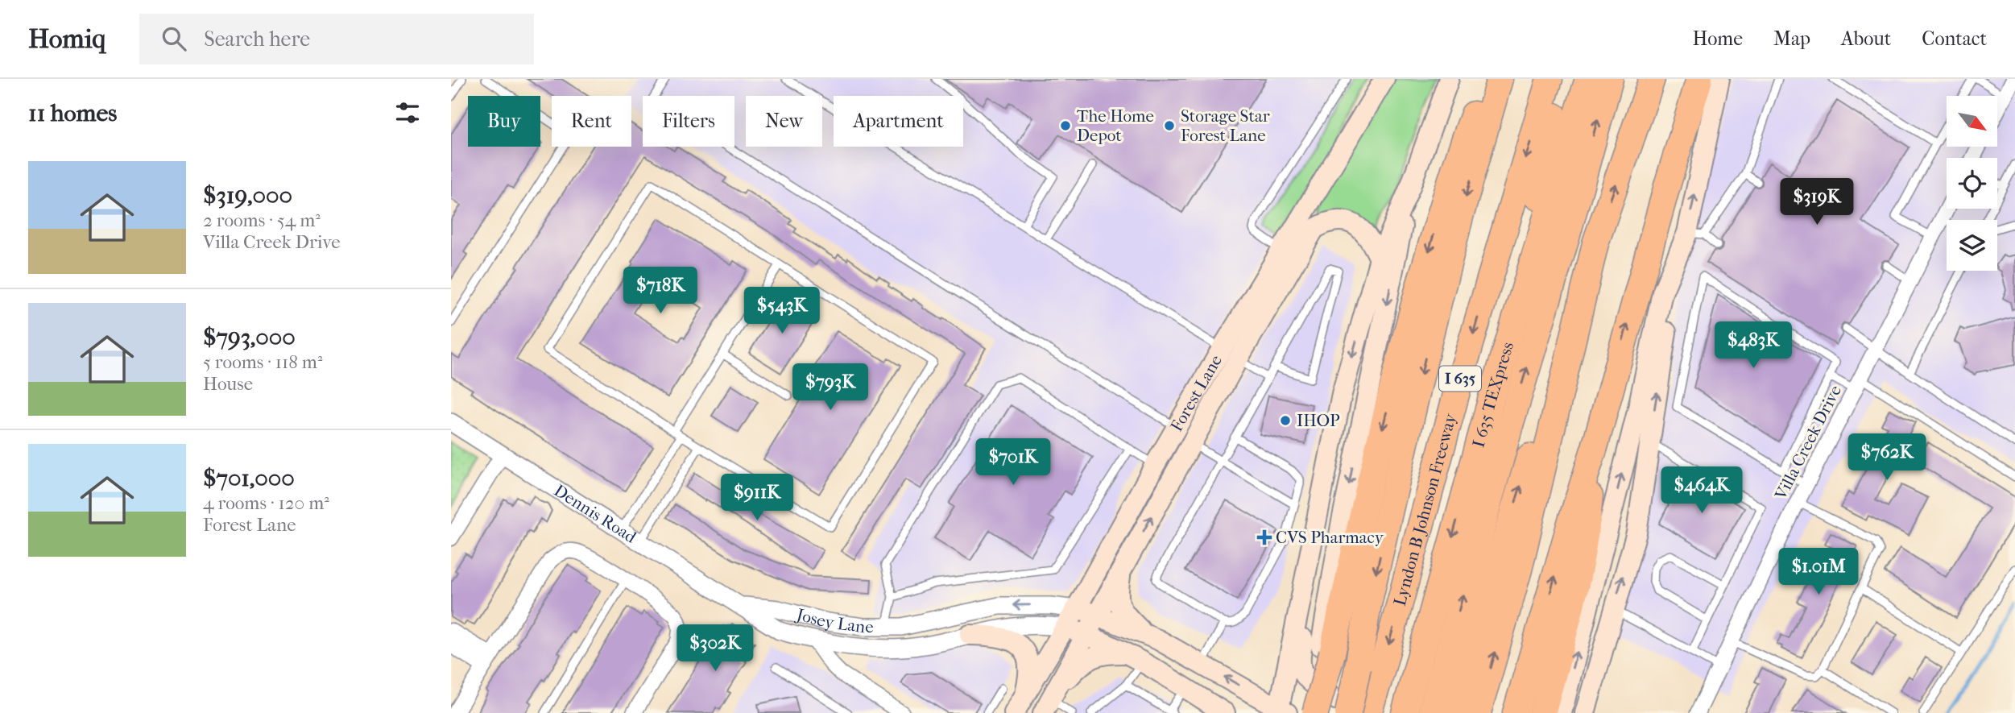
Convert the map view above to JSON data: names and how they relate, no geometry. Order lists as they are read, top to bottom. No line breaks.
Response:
{"streets":{"highway":["I 635","I 635 TEXpress","Lyndon B Johnson Freeway"],"main road":["Forest Lane","Josey Lane"],"street":["Villa Creek Drive","Dennis Road"]},"crossings":[["Forest Lane","Josey Lane"],["Dennis Road","Josey Lane"]],"places":{"other":["The Home Depot","Storage Star Forest Lane","IHOP"],"health":["CVS Pharmacy"]},"north":"bottom right","page":{"header":"Homiq","search":"Search here","nav":["Home","Map","About","Contact"],"heading":"11 homes","chip":["Buy","Rent","Filters","New","Apartment"],"list":[{"name":"$319,000","note":"2 rooms · 54 m² · Villa Creek Drive"},{"name":"$793,000","note":"5 rooms · 118 m² · House"},{"name":"$701,000","note":"4 rooms · 120 m² · Forest Lane"}],"price":["$319K","$718K","$543K","$483K","$793K","$762K","$701K","$464K","$911K","$1.01M","$302K"]}}
